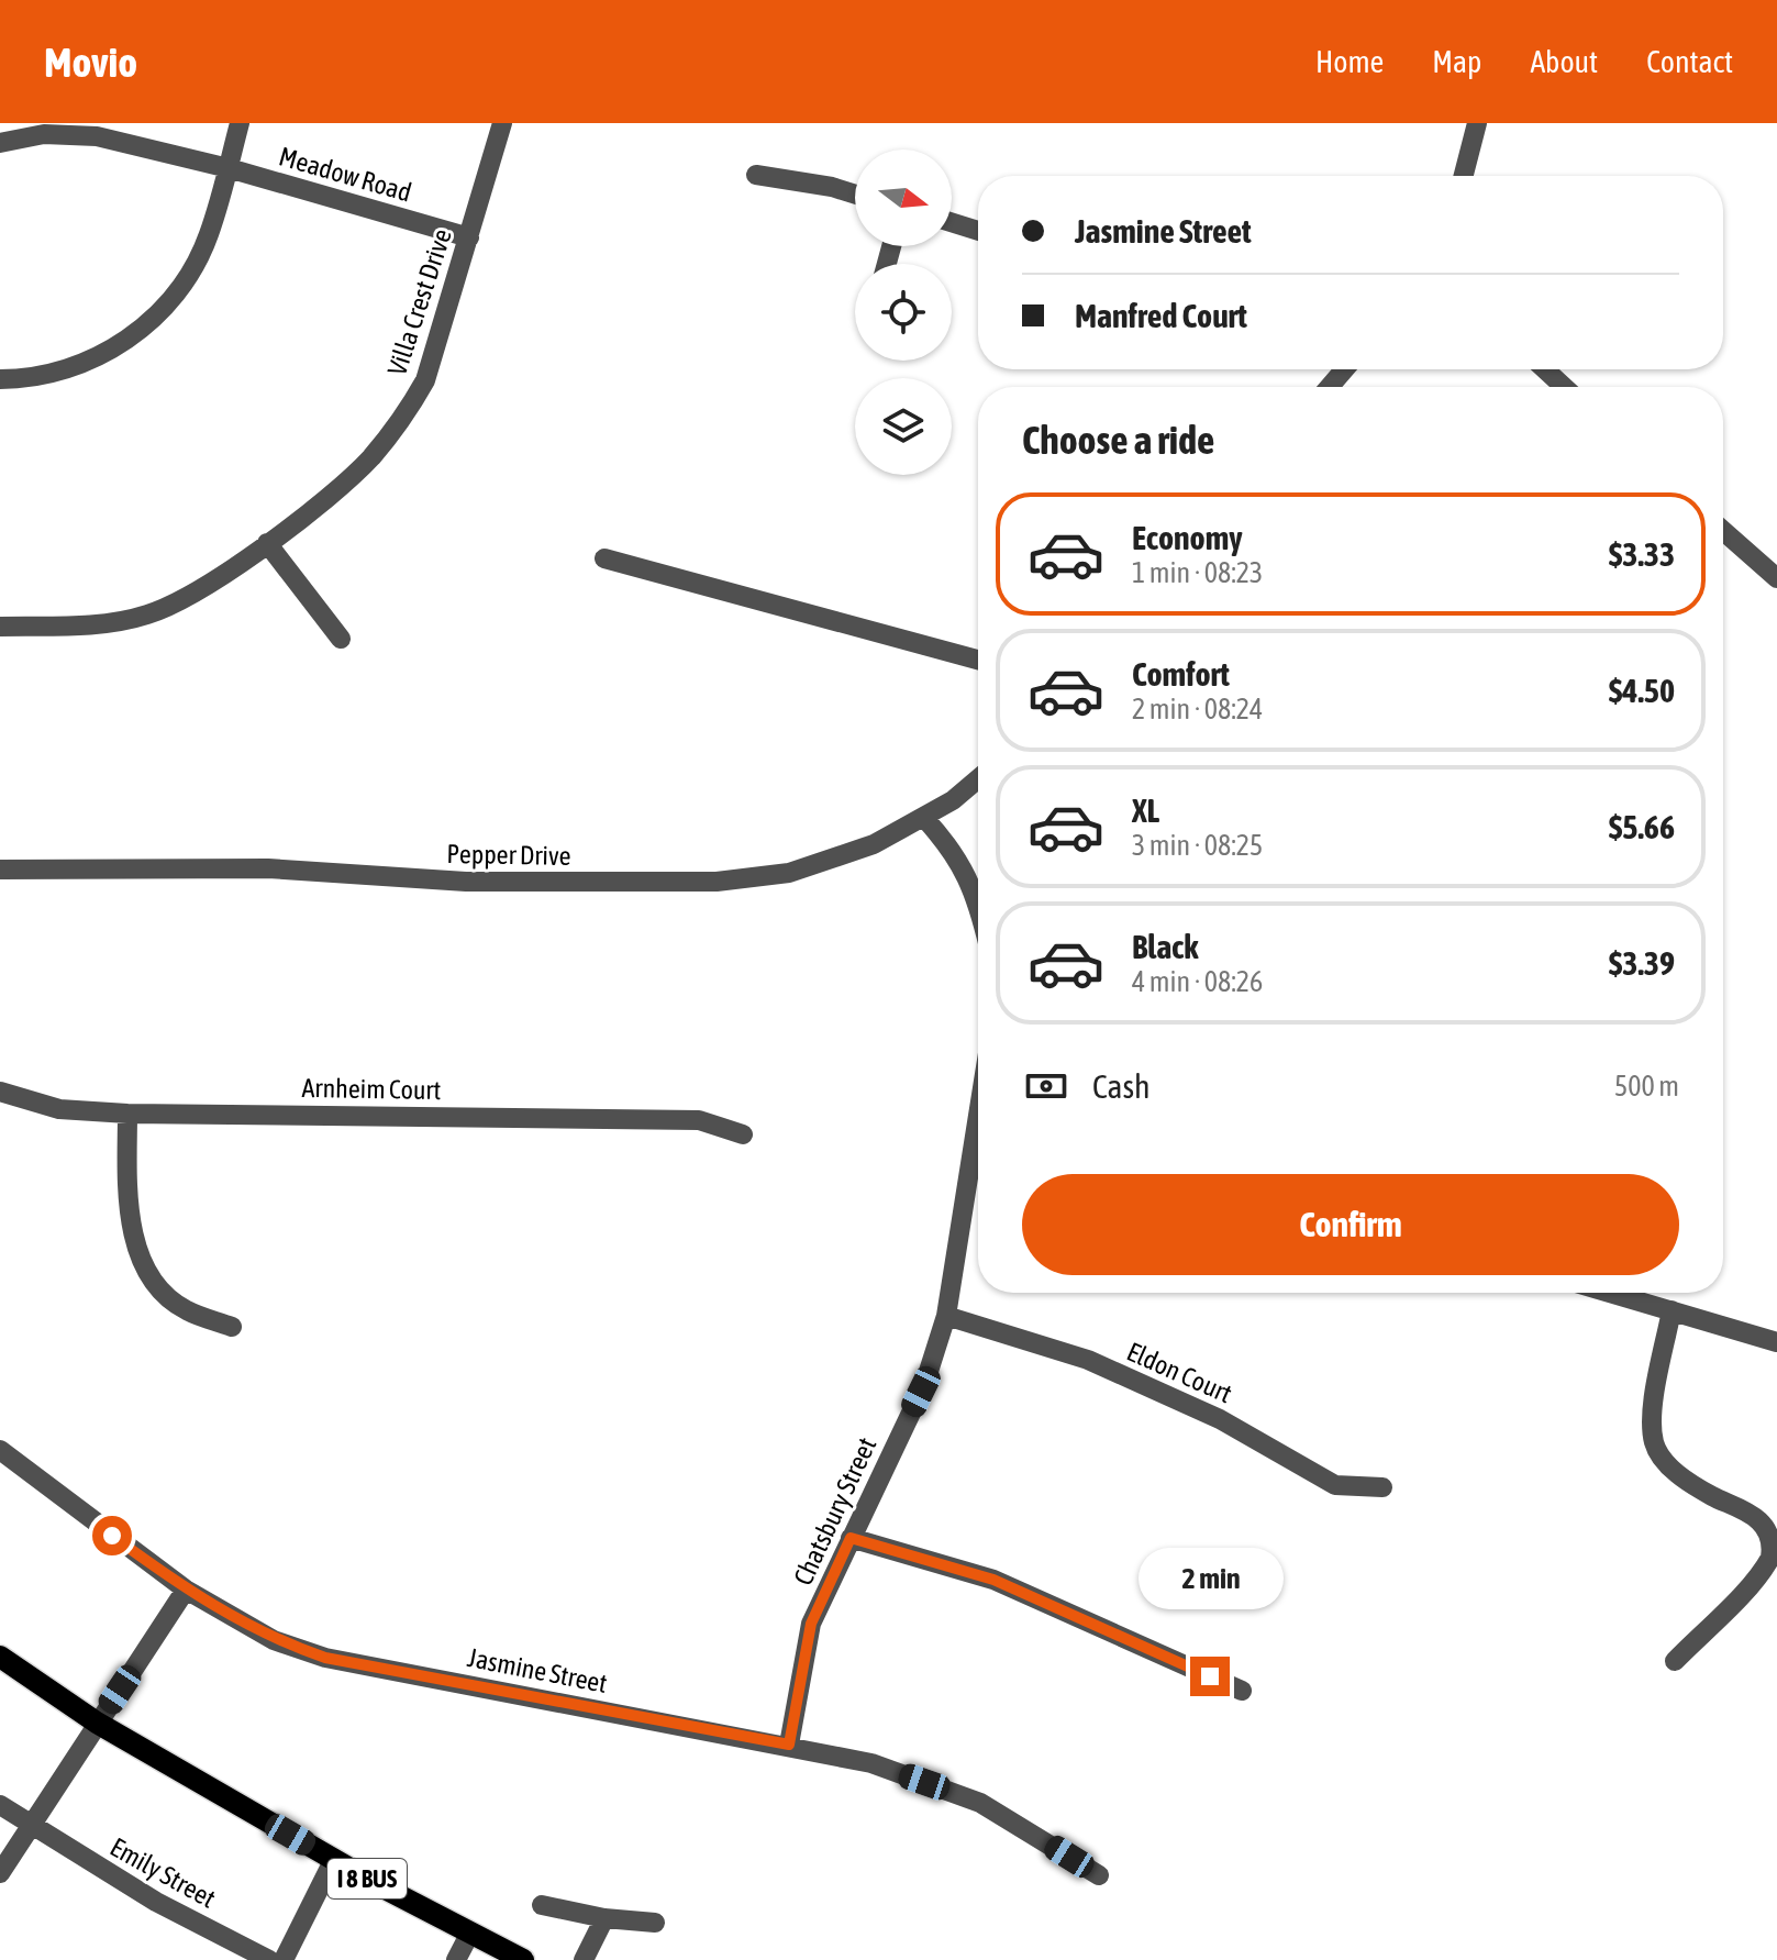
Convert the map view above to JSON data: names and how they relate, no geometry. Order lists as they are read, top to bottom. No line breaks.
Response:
{"streets":{"main road":["I 8 BUS"],"street":["Meadow Road","Villa Crest Drive","Pepper Drive","Arnheim Court","Eldon Court","Chatsbury Street","Jasmine Street","Emily Street"]},"crossings":[["Meadow Road","Villa Crest Drive"],["Eldon Court","Chatsbury Street"],["Chatsbury Street","Jasmine Street"]],"north":"right","page":{"header":"Movio","nav":["Home","Map","About","Contact"],"banner":["Jasmine Street","Manfred Court"],"heading":"Choose a ride","list":[{"name":"Economy","note":"1 min · 08:23","value":"$3.33"},{"name":"Comfort","note":"2 min · 08:24","value":"$4.50"},{"name":"XL","note":"3 min · 08:25","value":"$5.66"},{"name":"Black","note":"4 min · 08:26","value":"$3.39"}],"pay":["Cash","500 m"],"buttons":"Confirm","bubble":"2 min"}}
